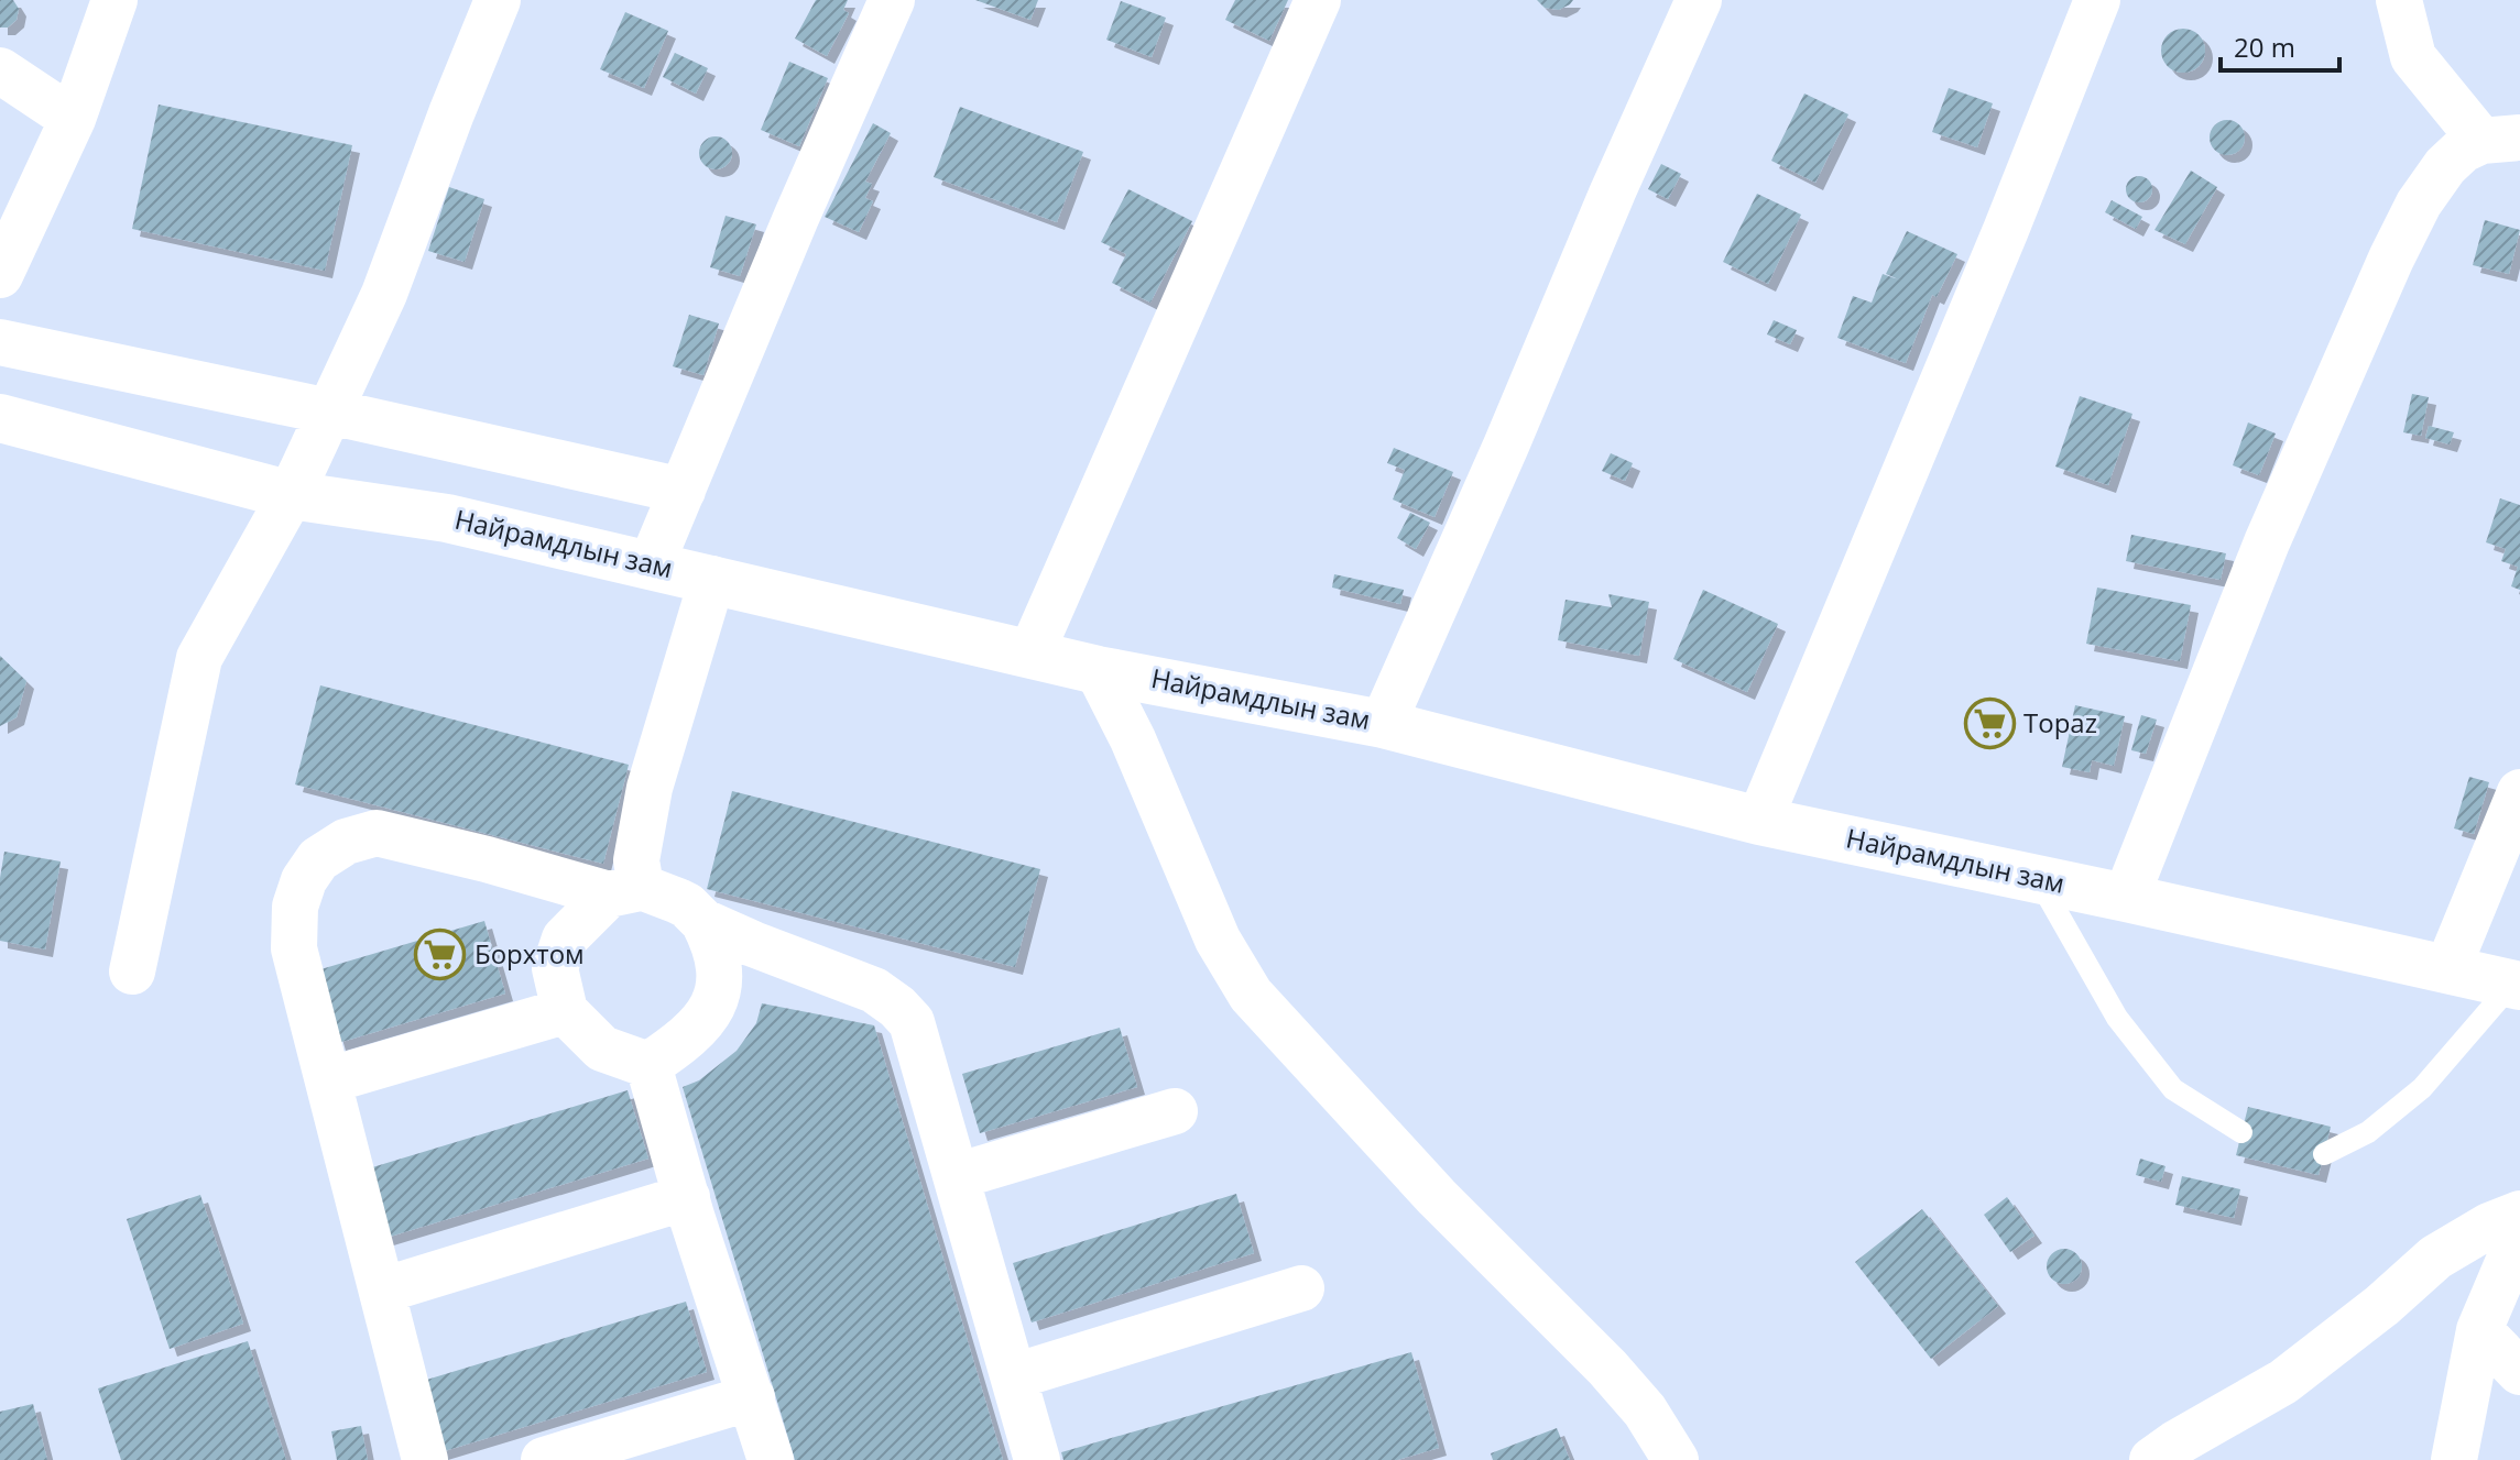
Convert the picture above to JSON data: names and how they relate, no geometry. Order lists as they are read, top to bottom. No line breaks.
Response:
{"streets":{"main road":["Найрамдлын зам"]},"places":{"supermarket":["Topaz","Борхтом"]},"scale_bar":"20 m"}
